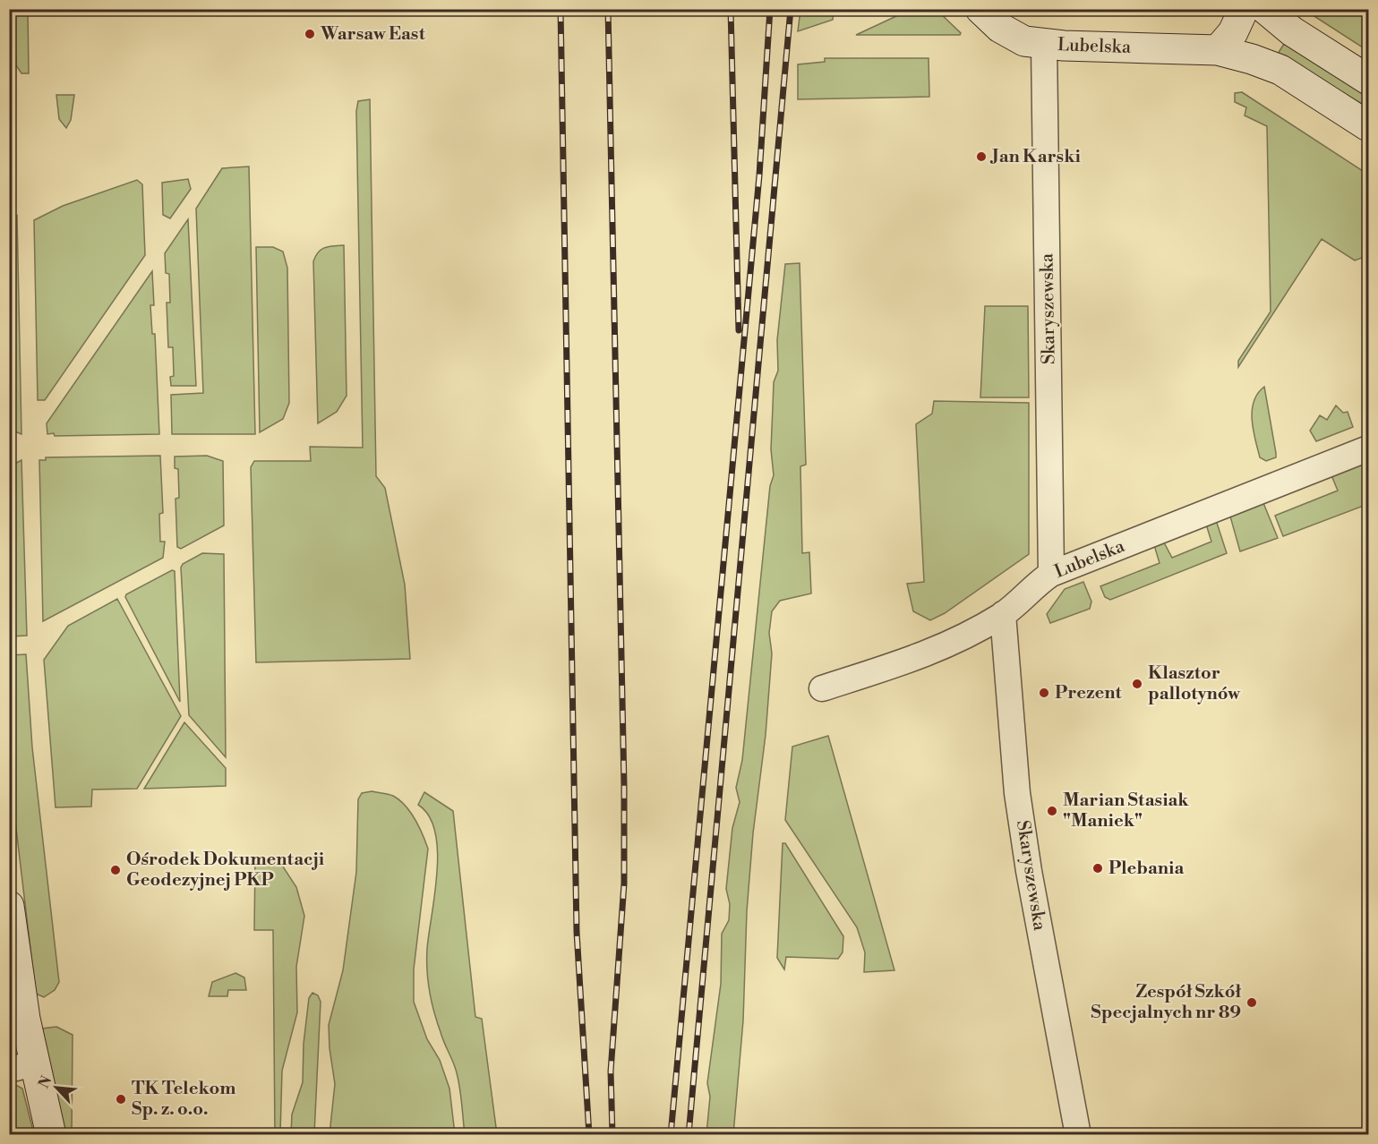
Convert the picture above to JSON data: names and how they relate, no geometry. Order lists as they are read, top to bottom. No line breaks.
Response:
{"streets":{"street":["Lubelska","Skaryszewska"]},"crossings":[["Lubelska","Skaryszewska"]],"places":["Warsaw East","Jan Karski","Klasztor pallotynów","Prezent","Marian Stasiak \"Maniek\"","Plebania","Ośrodek Dokumentacji Geodezyjnej PKP","Zespół Szkół Specjalnych nr 89","TK Telekom Sp. z. o.o."],"north":"top left"}
